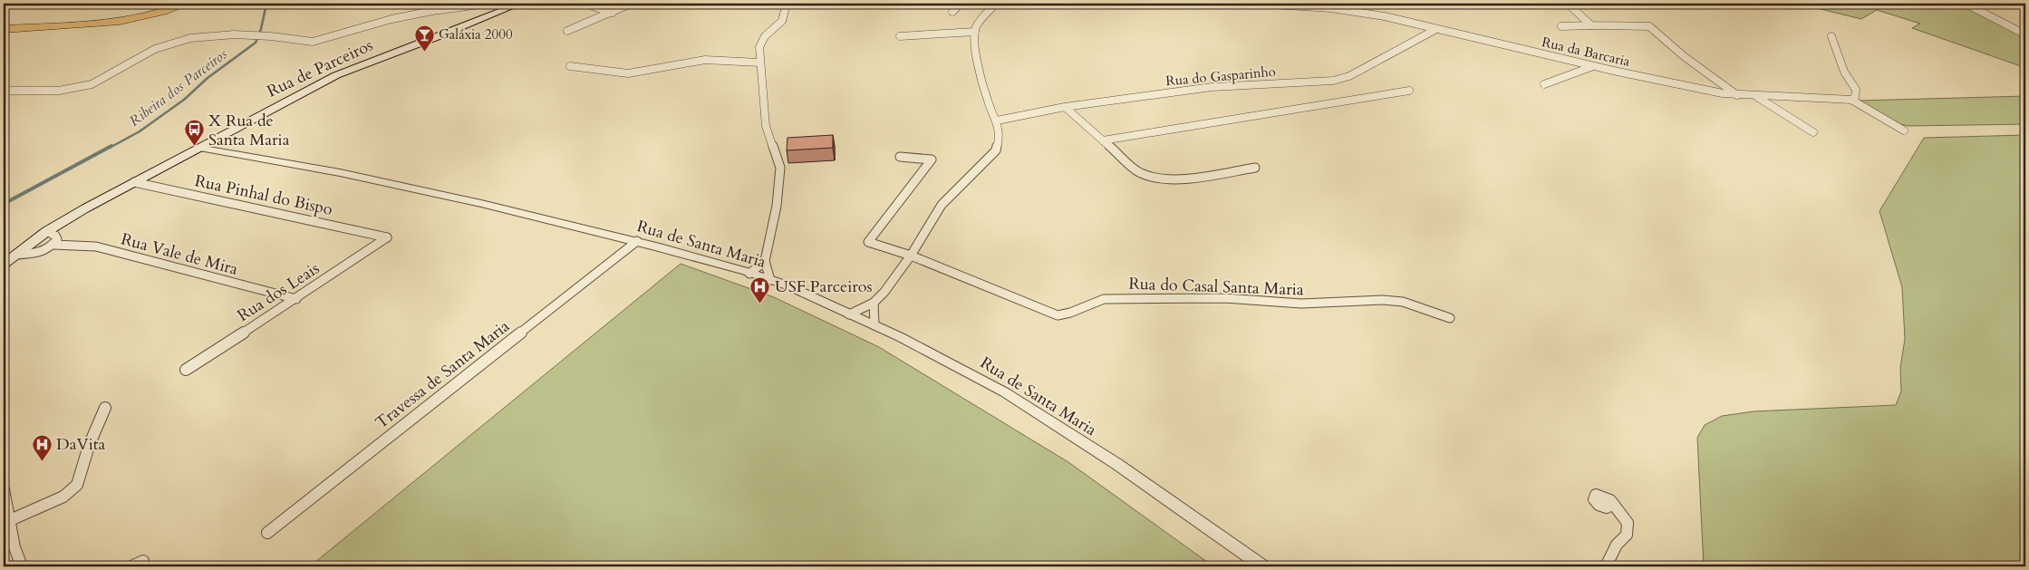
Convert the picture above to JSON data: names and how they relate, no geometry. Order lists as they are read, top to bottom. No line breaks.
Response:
{"streets":{"main road":["Rua de Parceiros"],"street":["Rua da Barcaria","Rua do Gasparinho","Rua Pinhal do Bispo","Rua de Santa Maria","Rua Vale de Mira","Rua do Casal Santa Maria","Rua dos Leais","Travessa de Santa Maria"]},"crossings":[["Rua da Barcaria","Rua do Gasparinho"],["Rua de Parceiros","Rua Pinhal do Bispo"],["Rua de Parceiros","Rua de Santa Maria"],["Rua de Parceiros","Rua Vale de Mira"],["Rua Pinhal do Bispo","Rua dos Leais"],["Rua de Santa Maria","Travessa de Santa Maria"],["Rua Vale de Mira","Rua dos Leais"]],"water":["Ribeira dos Parceiros"],"places":{"bar":["Galáxia 2000"],"bus stop":["X Rua de Santa Maria"],"hospital":["USF Parceiros","DaVita"]}}
